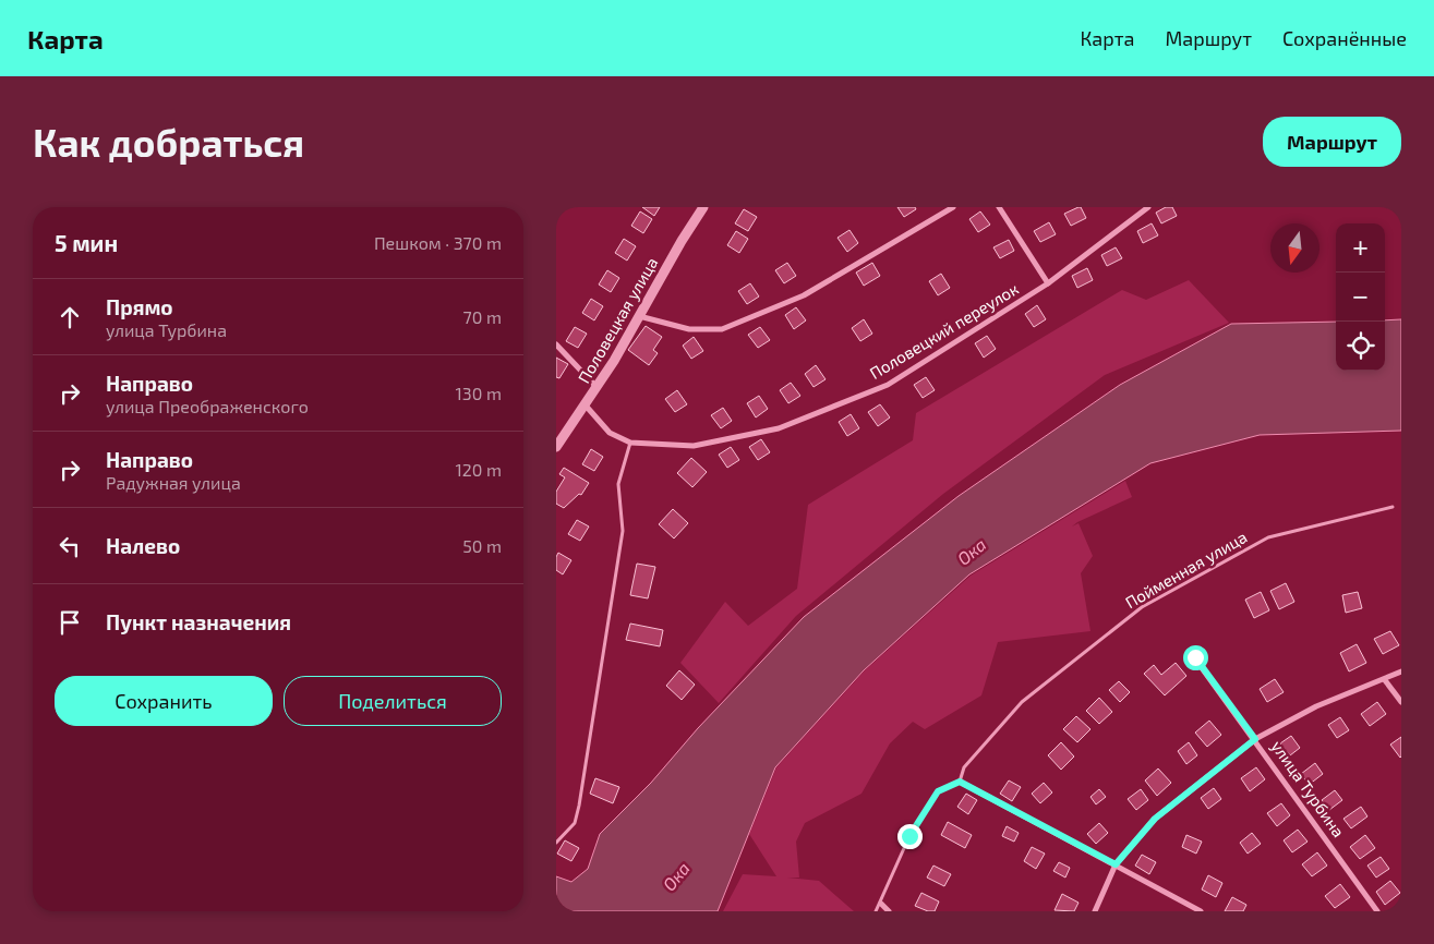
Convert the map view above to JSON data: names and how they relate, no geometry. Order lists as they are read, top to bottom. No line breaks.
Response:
{"streets":{"street":["Половецкая улица","Половецкий переулок","улица Турбина"],"lane":["Пойменная улица"]},"crossings":[["Половецкая улица","Половецкий переулок"]],"water":["Ока"],"north":"bottom","page":{"header":"Карта","nav":["Карта","Маршрут","Сохранённые"],"buttons":["Маршрут",["Сохранить","Поделиться"]],"title":"Как добраться","heading":["5 мин","Пешком · 370 m"],"map_buttons":["+","−"],"list":[["Прямо","улица Турбина","70 m"],["Направо","улица Преображенского","130 m"],["Направо","Радужная улица","120 m"],["Налево","50 m"],"Пункт назначения"]}}
